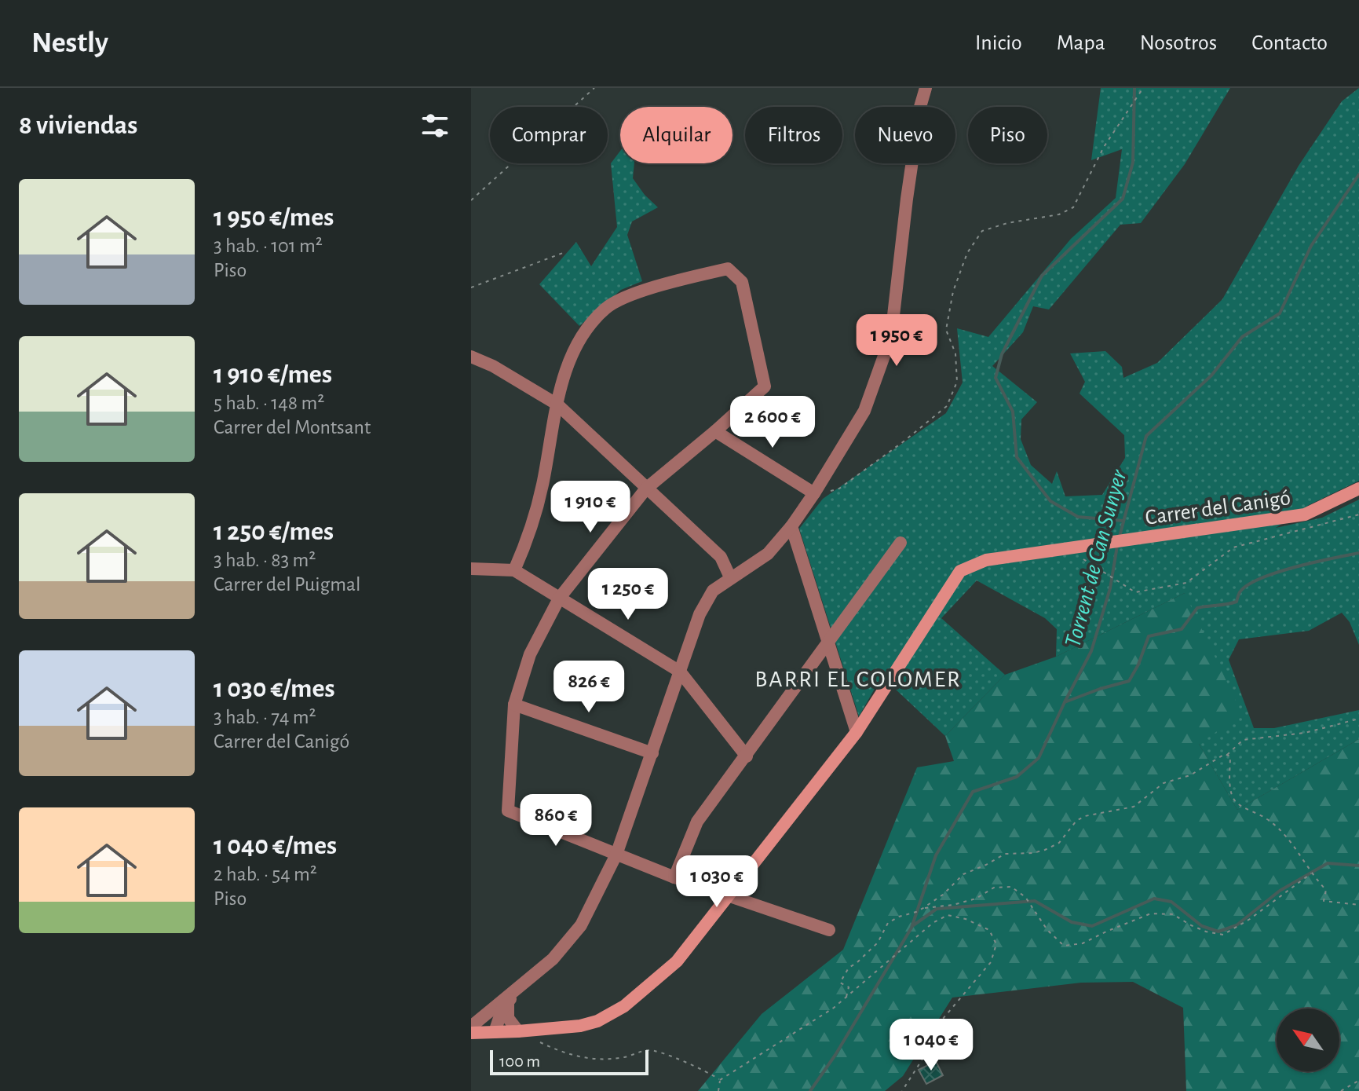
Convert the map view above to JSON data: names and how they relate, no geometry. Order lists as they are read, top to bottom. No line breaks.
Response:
{"streets":{"street":["Carrer del Canigó"]},"districts":["BARRI EL COLOMER"],"water":["Torrent de Can Sunyer"],"scale_bar":"100 m","north":"top left","page":{"header":"Nestly","nav":["Inicio","Mapa","Nosotros","Contacto"],"heading":"8 viviendas","chip":["Comprar","Alquilar","Filtros","Nuevo","Piso"],"list":[{"name":"1 950 €/mes","note":"3 hab. · 101 m² · Piso"},{"name":"1 910 €/mes","note":"5 hab. · 148 m² · Carrer del Montsant"},{"name":"1 250 €/mes","note":"3 hab. · 83 m² · Carrer del Puigmal"},{"name":"1 030 €/mes","note":"3 hab. · 74 m² · Carrer del Canigó"},{"name":"1 040 €/mes","note":"2 hab. · 54 m² · Piso"}],"price":["1 950 €","2 600 €","1 910 €","1 250 €","826 €","860 €","1 030 €","1 040 €"],"scale":"100 m"}}
